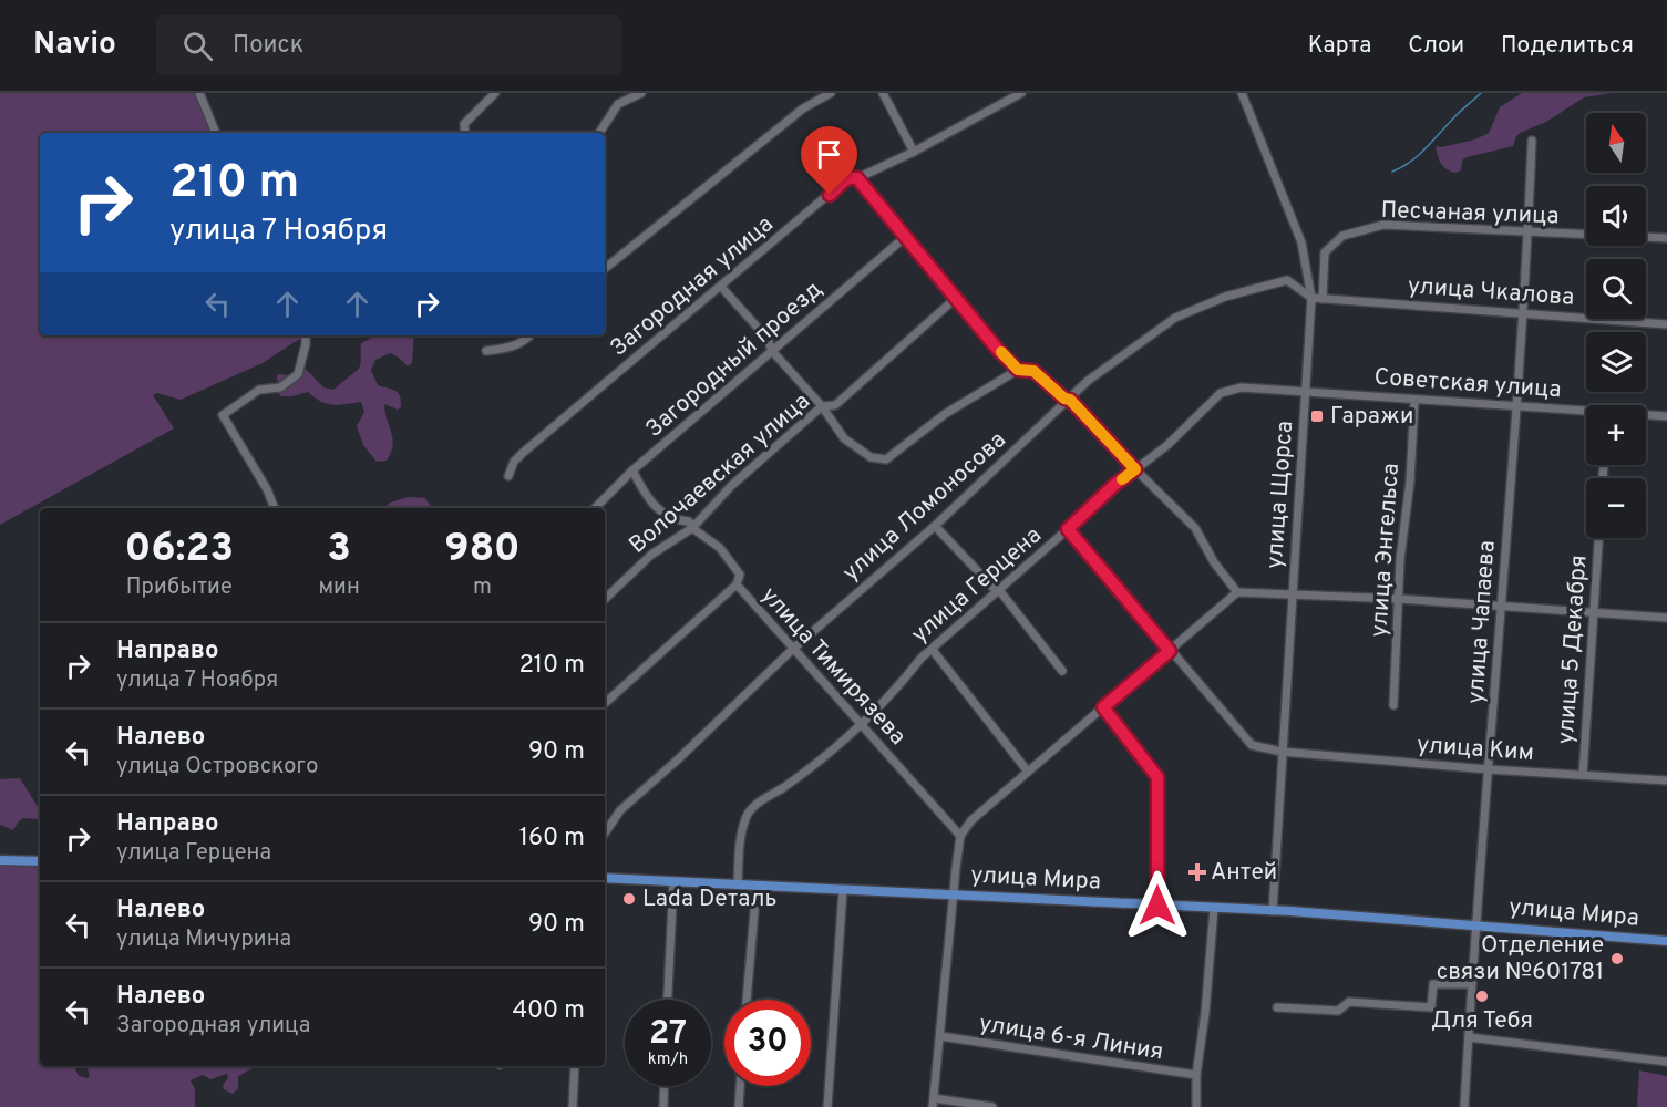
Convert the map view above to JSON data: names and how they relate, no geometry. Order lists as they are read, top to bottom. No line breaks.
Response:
{"streets":{"main road":["улица Мира"],"street":["Песчаная улица","Загородная улица","улица Чкалова","Загородный проезд","Советская улица","Волочаевская улица","улица Щорса","улица Ломоносова","улица Энгельса","улица Герцена","улица Чапаева","улица 5 Декабря","улица Тимирязева","улица Ким","улица 6-я Линия"]},"crossings":[["Песчаная улица","улица Чкалова"],["Песчаная улица","улица Чапаева"],["улица Чкалова","улица Щорса"],["улица Чкалова","улица Ломоносова"],["улица Чкалова","улица Чапаева"],["Загородный проезд","улица Тимирязева"],["Советская улица","улица Щорса"],["Советская улица","улица Энгельса"],["Советская улица","улица Герцена"],["Советская улица","улица Чапаева"],["Волочаевская улица","улица Тимирязева"],["улица Щорса","улица Ломоносова"],["улица Щорса","улица Герцена"],["улица Щорса","улица Ким"],["улица Щорса","улица Мира"],["улица Ломоносова","улица Тимирязева"],["улица Герцена","улица Тимирязева"],["улица Герцена","улица Ким"],["улица Герцена","улица Мира"],["улица Чапаева","улица Ким"],["улица Чапаева","улица Мира"],["улица 5 Декабря","улица Ким"]],"places":{"transit":["Гаражи"],"health":["Антей"],"other":["Lada Dеталь","Отделение связи №601781","Для Тебя"]},"north":"top","page":{"header":"Navio","search":"Поиск","nav":["Карта","Слои","Поделиться"],"map_buttons":["+","−"],"turn":["210 m","улица 7 Ноября"],"eta":["06:23","Прибытие","3","мин","980","m"],"list":[{"name":"Направо","note":"улица 7 Ноября","value":"210 m"},{"name":"Налево","note":"улица Островского","value":"90 m"},{"name":"Направо","note":"улица Герцена","value":"160 m"},{"name":"Налево","note":"улица Мичурина","value":"90 m"},{"name":"Налево","note":"Загородная улица","value":"400 m"}],"speed":"27 km/h","limit":"30"}}
